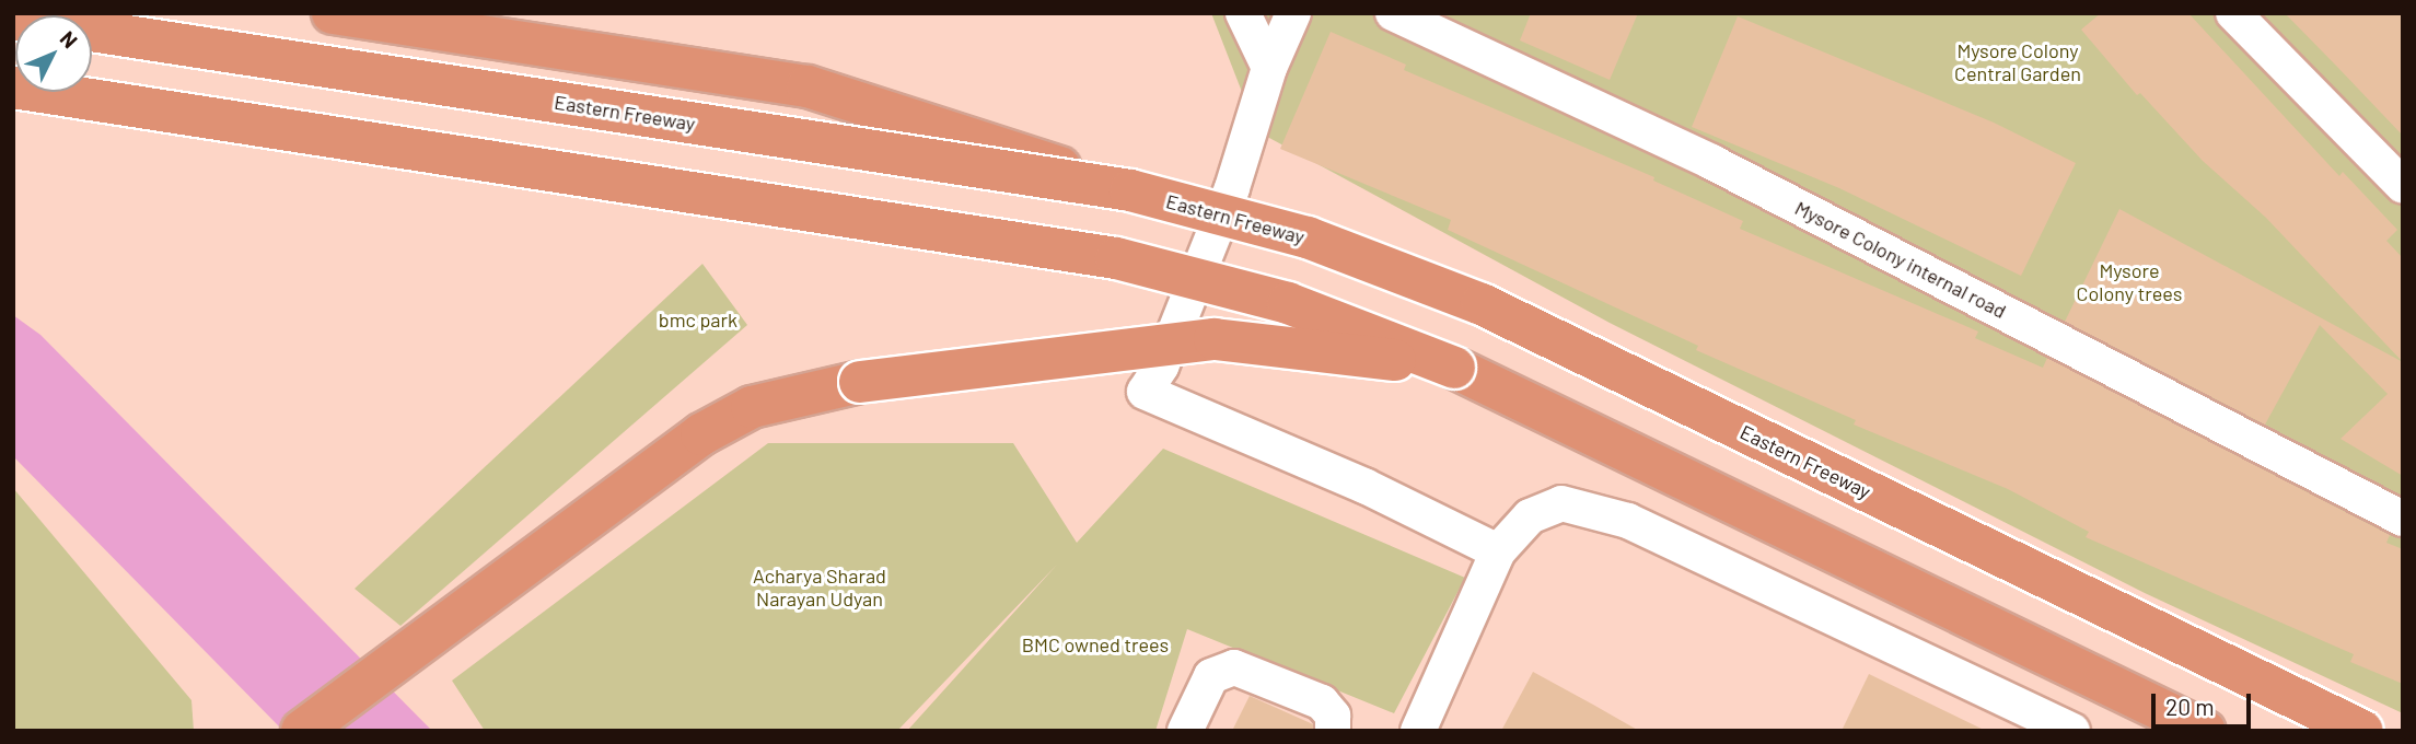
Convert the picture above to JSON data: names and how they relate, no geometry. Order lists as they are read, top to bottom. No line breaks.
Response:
{"streets":{"highway":["Eastern Freeway"],"street":["Mysore Colony internal road"]},"parks":["Mysore Colony Central Garden","Mysore Colony trees","bmc park","Acharya Sharad Narayan Udyan","BMC owned trees"],"scale_bar":"20 m","north":"top right"}
